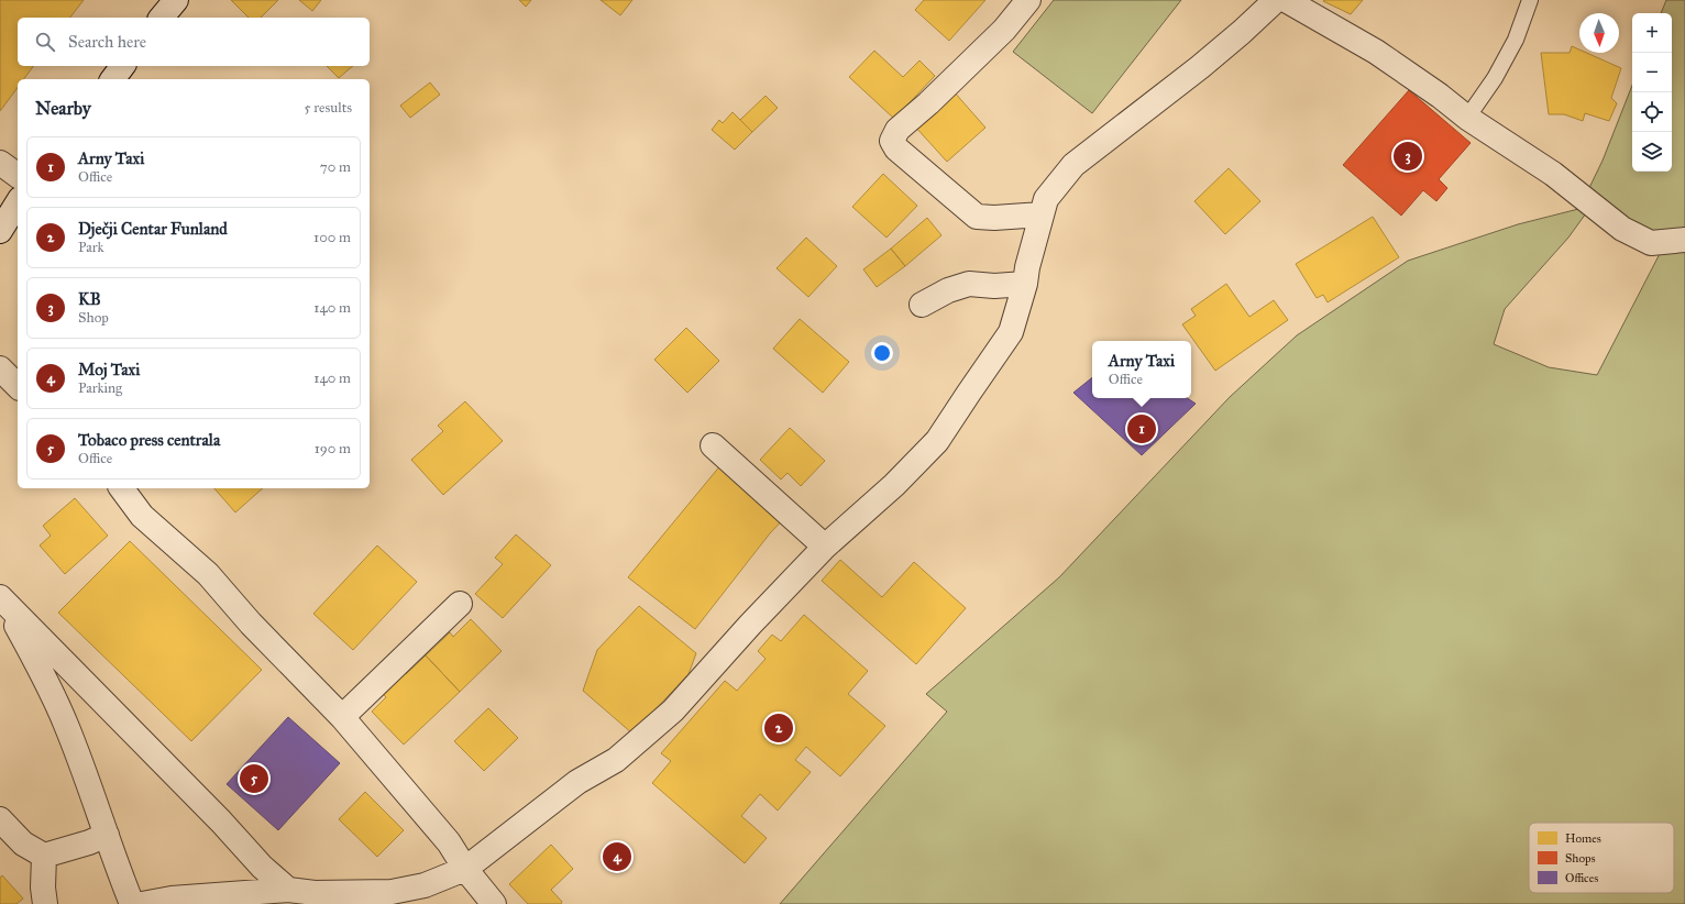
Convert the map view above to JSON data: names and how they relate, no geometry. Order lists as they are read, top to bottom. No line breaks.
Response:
{"legend":["Homes","Shops","Offices"],"north":"bottom","page":{"map_buttons":["+","−"],"search":"Search here","heading":["Nearby","5 results"],"list":[{"mark":"1","name":"Arny Taxi","note":"Office","value":"70 m"},{"mark":"2","name":"Dječji Centar Funland","note":"Park","value":"100 m"},{"mark":"3","name":"KB","note":"Shop","value":"140 m"},{"mark":"4","name":"Moj Taxi","note":"Parking","value":"140 m"},{"mark":"5","name":"Tobaco press centrala","note":"Office","value":"190 m"}],"pins":["3","1","2","5","4"],"popup":["Arny Taxi","Office"]}}
